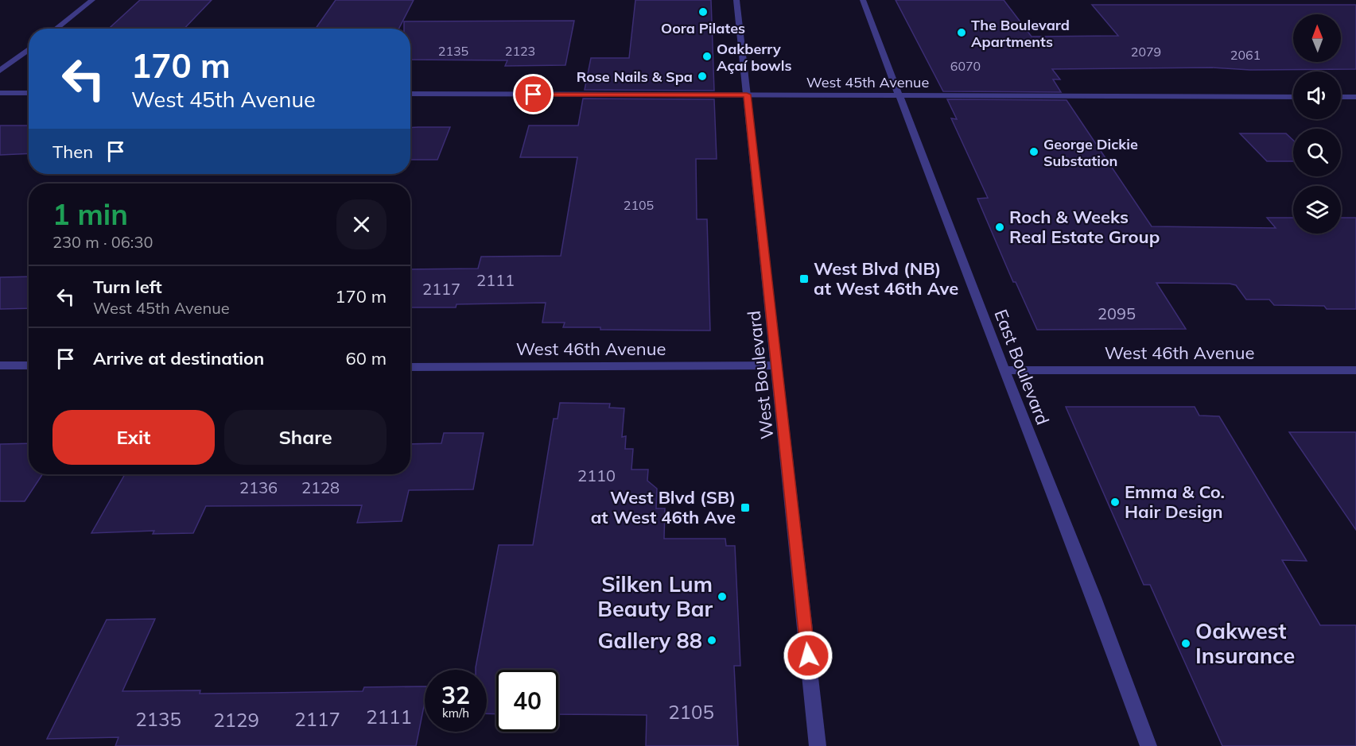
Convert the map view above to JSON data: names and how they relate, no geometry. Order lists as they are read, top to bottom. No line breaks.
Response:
{"streets":{"street":["West 45th Avenue","West 46th Avenue","East Boulevard","West Boulevard"]},"crossings":[["West 45th Avenue","East Boulevard"],["West 45th Avenue","West Boulevard"],["West 46th Avenue","East Boulevard"],["West 46th Avenue","West Boulevard"]],"places":{"other":["Oora Pilates","The Boulevard Apartments","Oakberry Açaí bowls","Rose Nails & Spa","George Dickie Substation","Roch & Weeks Real Estate Group","Emma & Co. Hair Design","Silken Lum Beauty Bar","Gallery 88","Oakwest Insurance"],"transit":["West Blvd (NB) at West 46th Ave","West Blvd (SB) at West 46th Ave"]},"house_numbers":["2135","2123","2079","2061","6070","2105","2111","2117","2095","2110","2136","2128","2105","2111","2135","2117","2129"],"north":"top","page":{"turn":["170 m","West 45th Avenue"],"then":"Then","heading":["1 min","230 m · 06:30"],"list":[{"name":"Turn left","note":"West 45th Avenue","value":"170 m"},{"name":"Arrive at destination","value":"60 m"}],"buttons":["Exit","Share"],"speed":"32 km/h","limit":"40"}}
